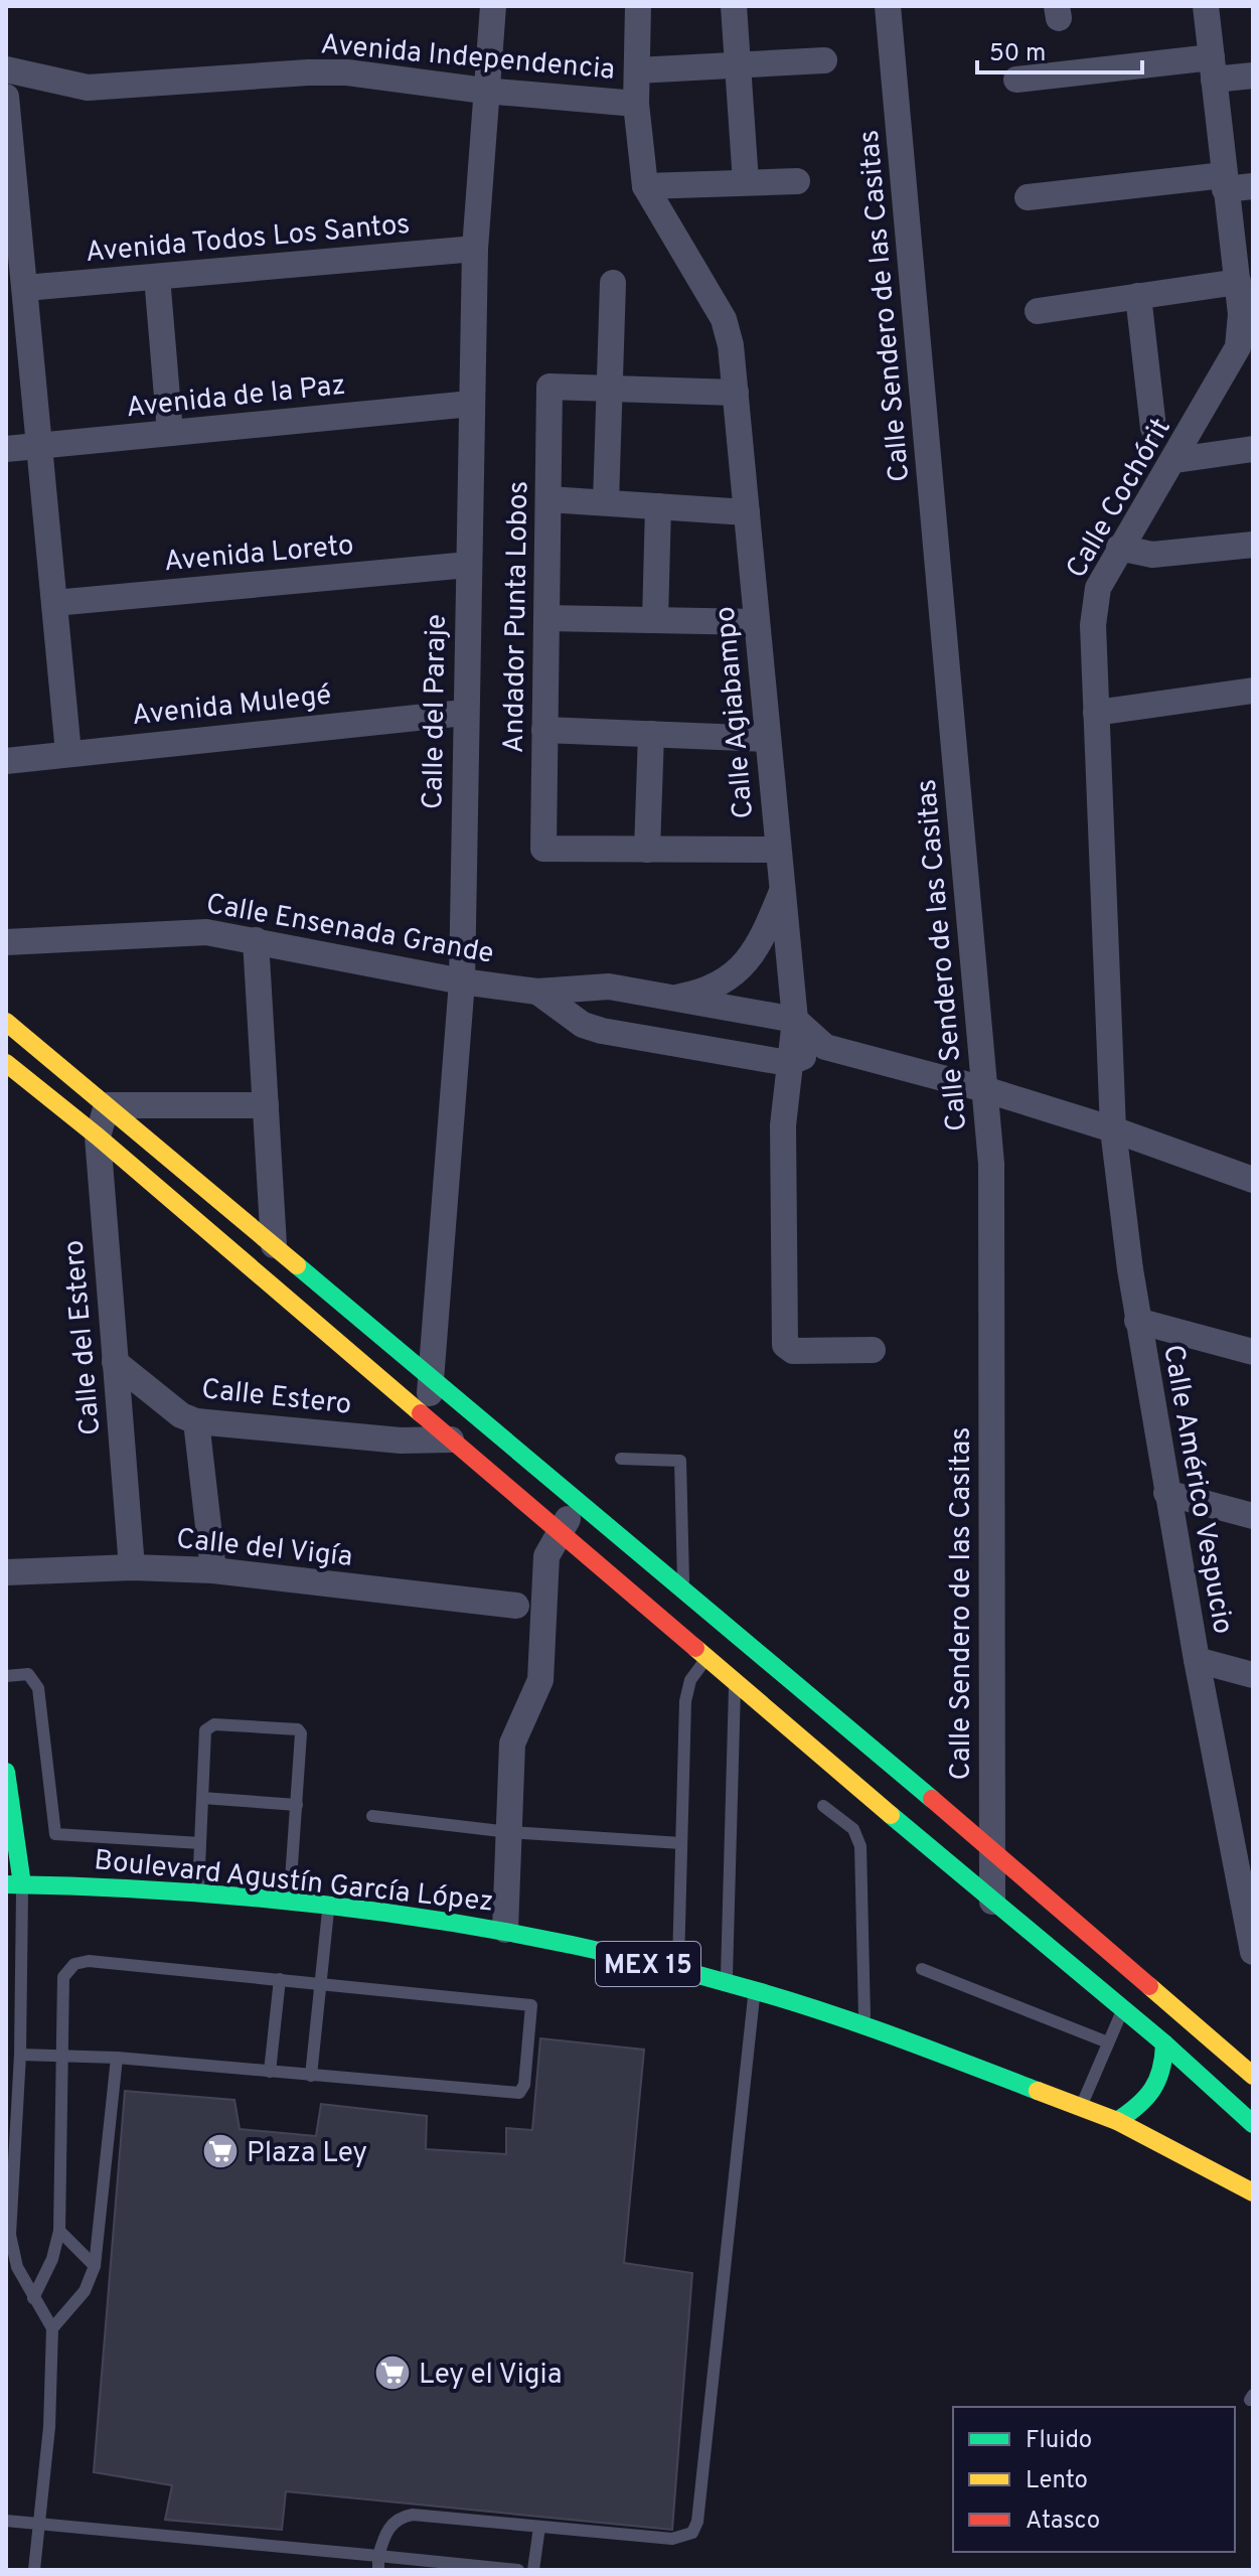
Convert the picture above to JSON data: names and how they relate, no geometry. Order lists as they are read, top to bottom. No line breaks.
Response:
{"streets":{"street":["Avenida Independencia","Avenida Todos Los Santos","Calle Sendero de las Casitas","Avenida de la Paz","Calle Cochórit","Avenida Loreto","Andador Punta Lobos","Avenida Mulegé","Calle del Paraje","Calle Agiabampo","Calle Ensenada Grande","Calle del Estero","Calle Estero","Calle Américo Vespucio","Calle del Vigía","Boulevard Agustín García López","MEX 15"]},"crossings":[["Avenida Independencia","Calle del Paraje"],["Avenida Independencia","Calle Agiabampo"],["Avenida Todos Los Santos","Calle del Paraje"],["Avenida de la Paz","Calle del Paraje"],["Calle Cochórit","Calle Américo Vespucio"],["Avenida Loreto","Calle del Paraje"],["Avenida Mulegé","Calle del Paraje"],["Calle del Paraje","Calle Ensenada Grande"],["Calle Agiabampo","Calle Ensenada Grande"],["Calle del Estero","Calle Estero"],["Calle del Estero","Calle del Vigía"]],"places":{"supermarket":["Plaza Ley","Ley el Vigia"]},"legend":["Fluido","Lento","Atasco"],"scale_bar":"50 m"}
